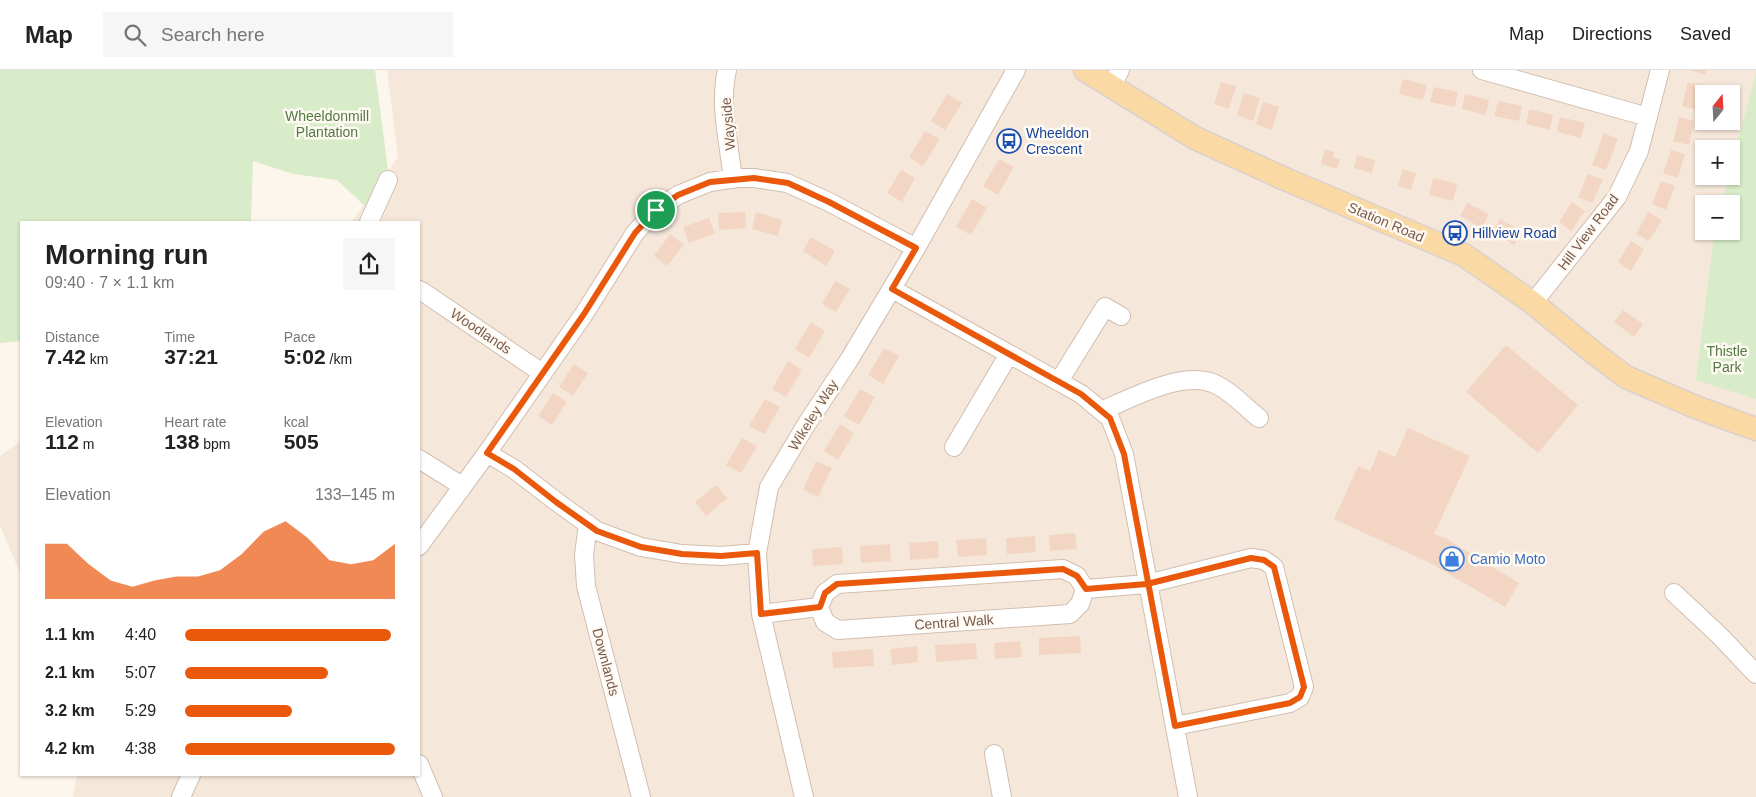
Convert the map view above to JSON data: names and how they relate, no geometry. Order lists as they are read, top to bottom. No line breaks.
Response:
{"streets":{"main road":["Station Road"],"street":["Wayside","Hill View Road","Woodlands","Wikeley Way","Central Walk","Downlands"]},"crossings":[["Station Road","Hill View Road"]],"parks":["Wheeldonmill Plantation","Thistle Park"],"places":{"bus stop":["Wheeldon Crescent","Hillview Road"],"shop":["Camio Moto"]},"north":"top","page":{"header":"Map","search":"Search here","nav":["Map","Directions","Saved"],"map_buttons":["+","−"],"heading":["Morning run","09:40 · 7 × 1.1 km"],"stats":[["Distance","7.42 km"],["Time","37:21"],["Pace","5:02 /km"],["Elevation","112 m"],["Heart rate","138 bpm"],["kcal","505"]],"chart":["Elevation","133–145 m"],"list":[{"name":"1.1 km","note":"4:40"},{"name":"2.1 km","note":"5:07"},{"name":"3.2 km","note":"5:29"},{"name":"4.2 km","note":"4:38"}]}}
